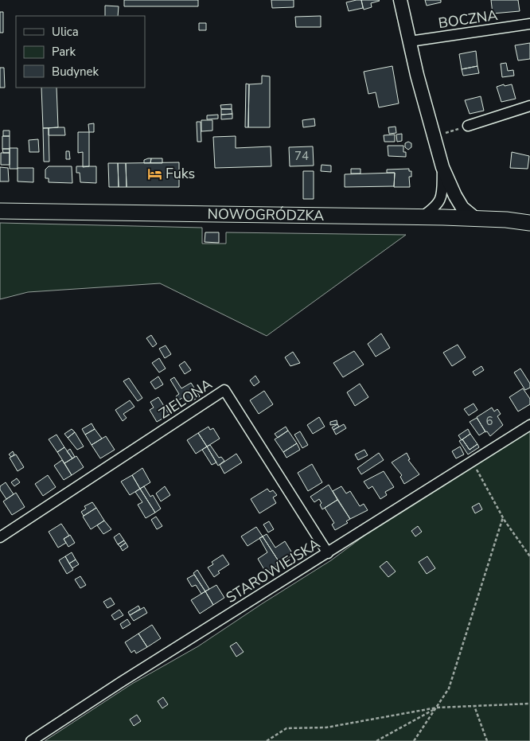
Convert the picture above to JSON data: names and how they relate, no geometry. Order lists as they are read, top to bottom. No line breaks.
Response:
{"streets":{"main road":["NOWOGRÓDZKA"],"street":["BOCZNA","ZIELONA","STAROWIEJSKA"]},"crossings":[["ZIELONA","STAROWIEJSKA"]],"places":{"hotel":["Fuks"]},"house_numbers":["74","6"],"legend":["Ulica","Park","Budynek"]}
